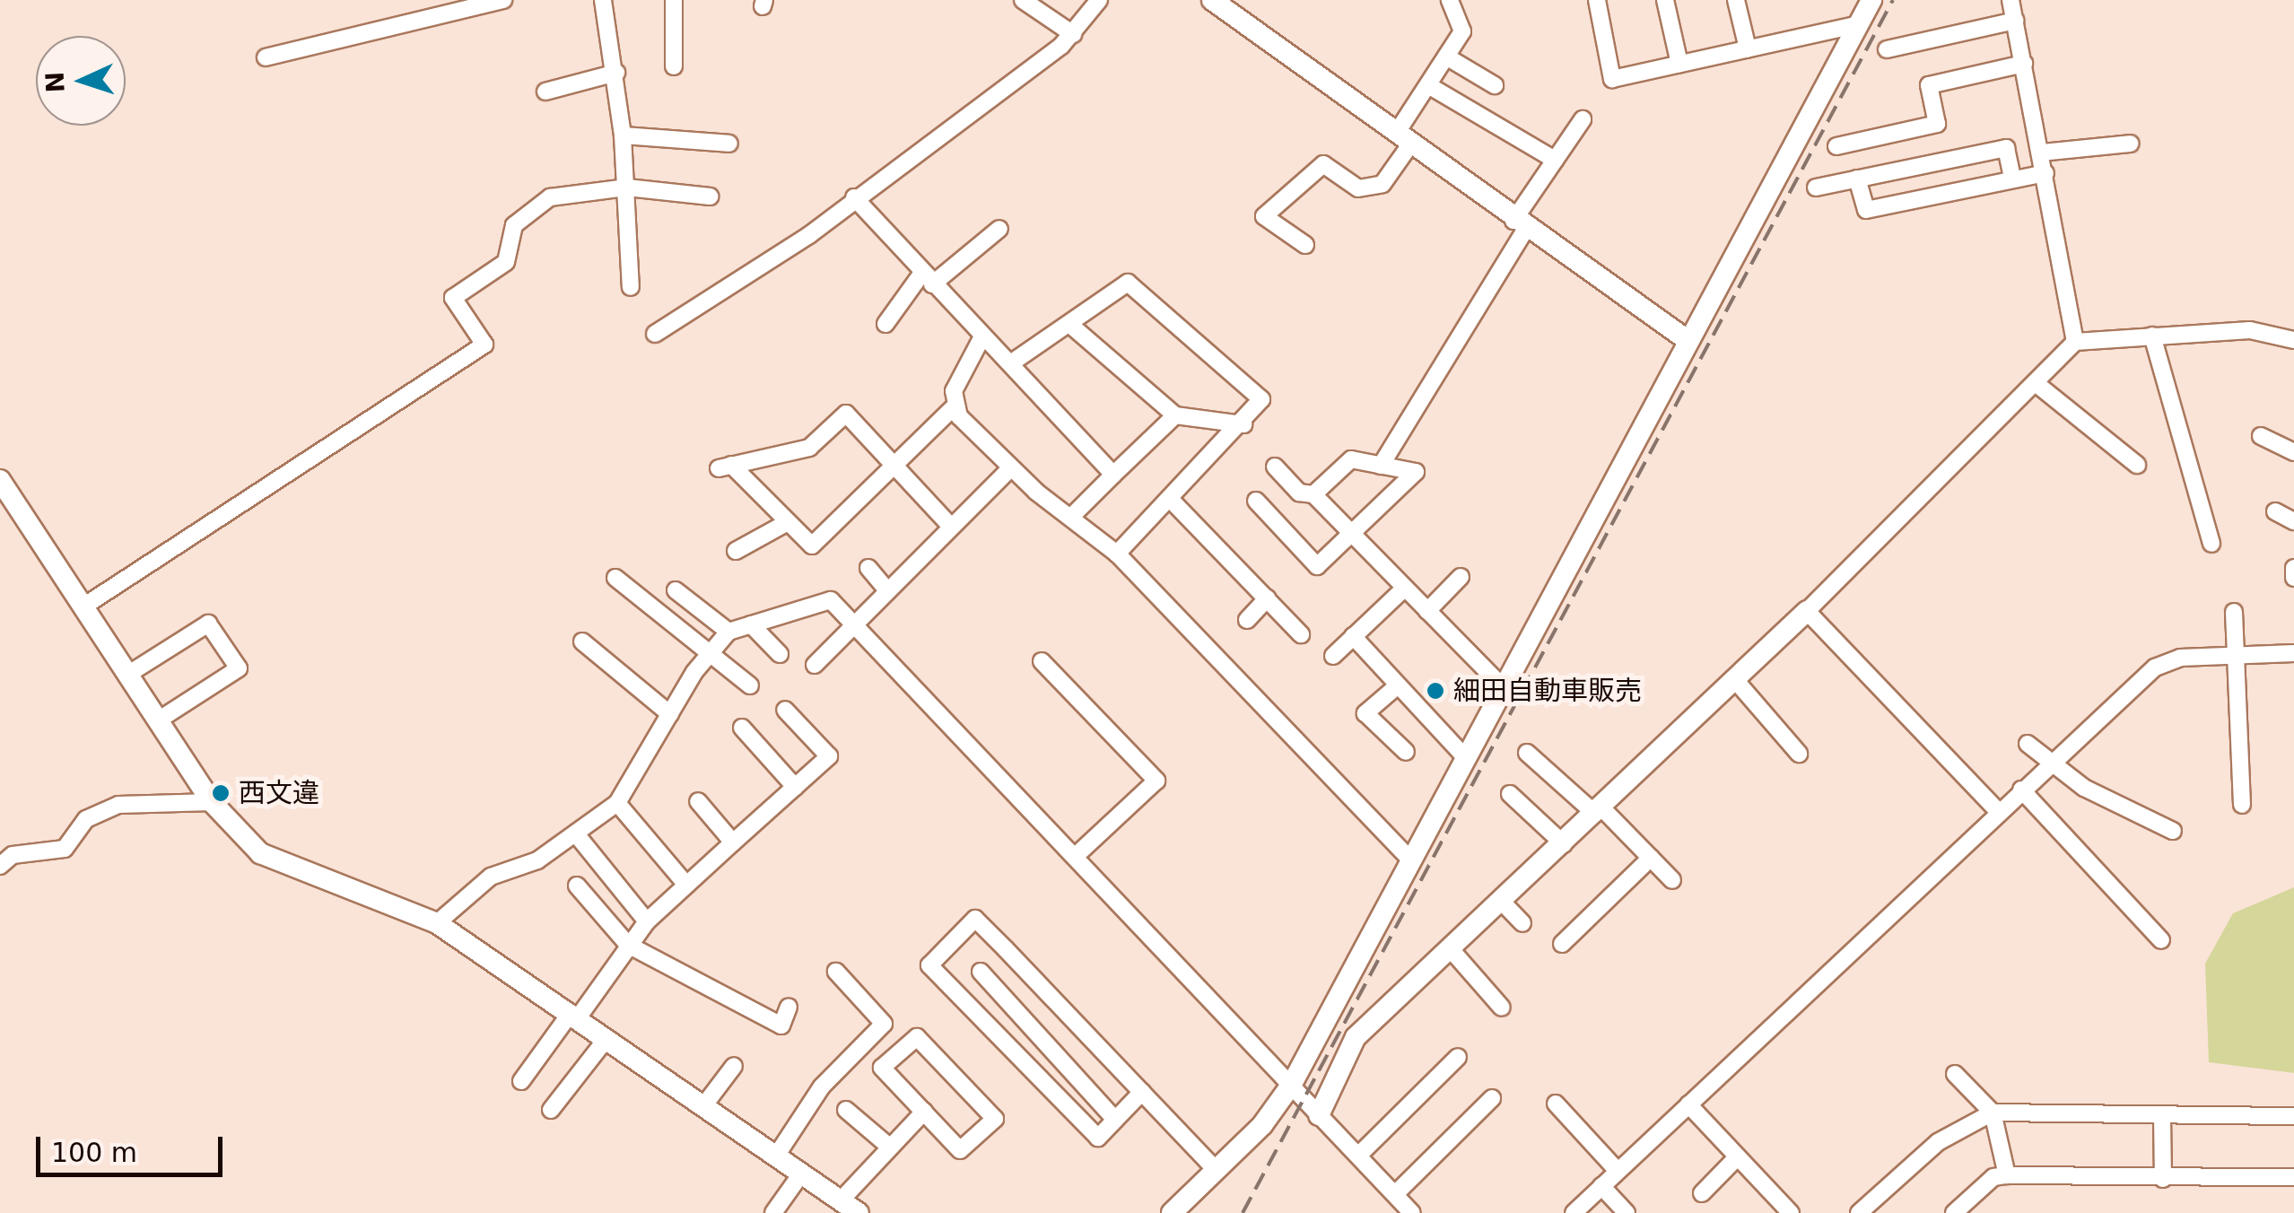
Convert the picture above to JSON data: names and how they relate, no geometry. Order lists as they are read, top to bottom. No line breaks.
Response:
{"places":["細田自動車販売","西文違"],"scale_bar":"100 m","north":"left"}
